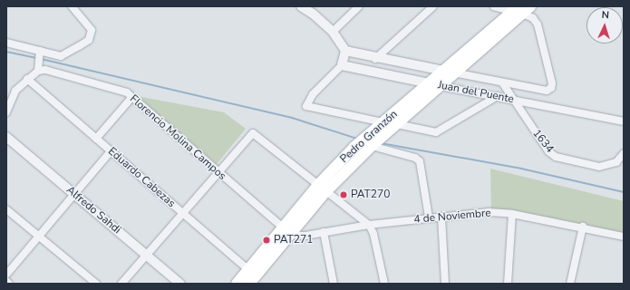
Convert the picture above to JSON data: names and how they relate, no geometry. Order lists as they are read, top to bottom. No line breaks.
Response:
{"streets":{"main road":["Pedro Granzón"],"street":["Juan del Puente","Florencio Molina Campos","1634","Eduardo Cabezas","Alfredo Sahdi","4 de Noviembre"]},"crossings":[["Juan del Puente","Pedro Granzón"],["Juan del Puente","1634"],["Pedro Granzón","Florencio Molina Campos"],["Pedro Granzón","Eduardo Cabezas"],["Pedro Granzón","4 de Noviembre"],["Florencio Molina Campos","4 de Noviembre"]],"places":["PAT270","PAT271"],"north":"top"}
